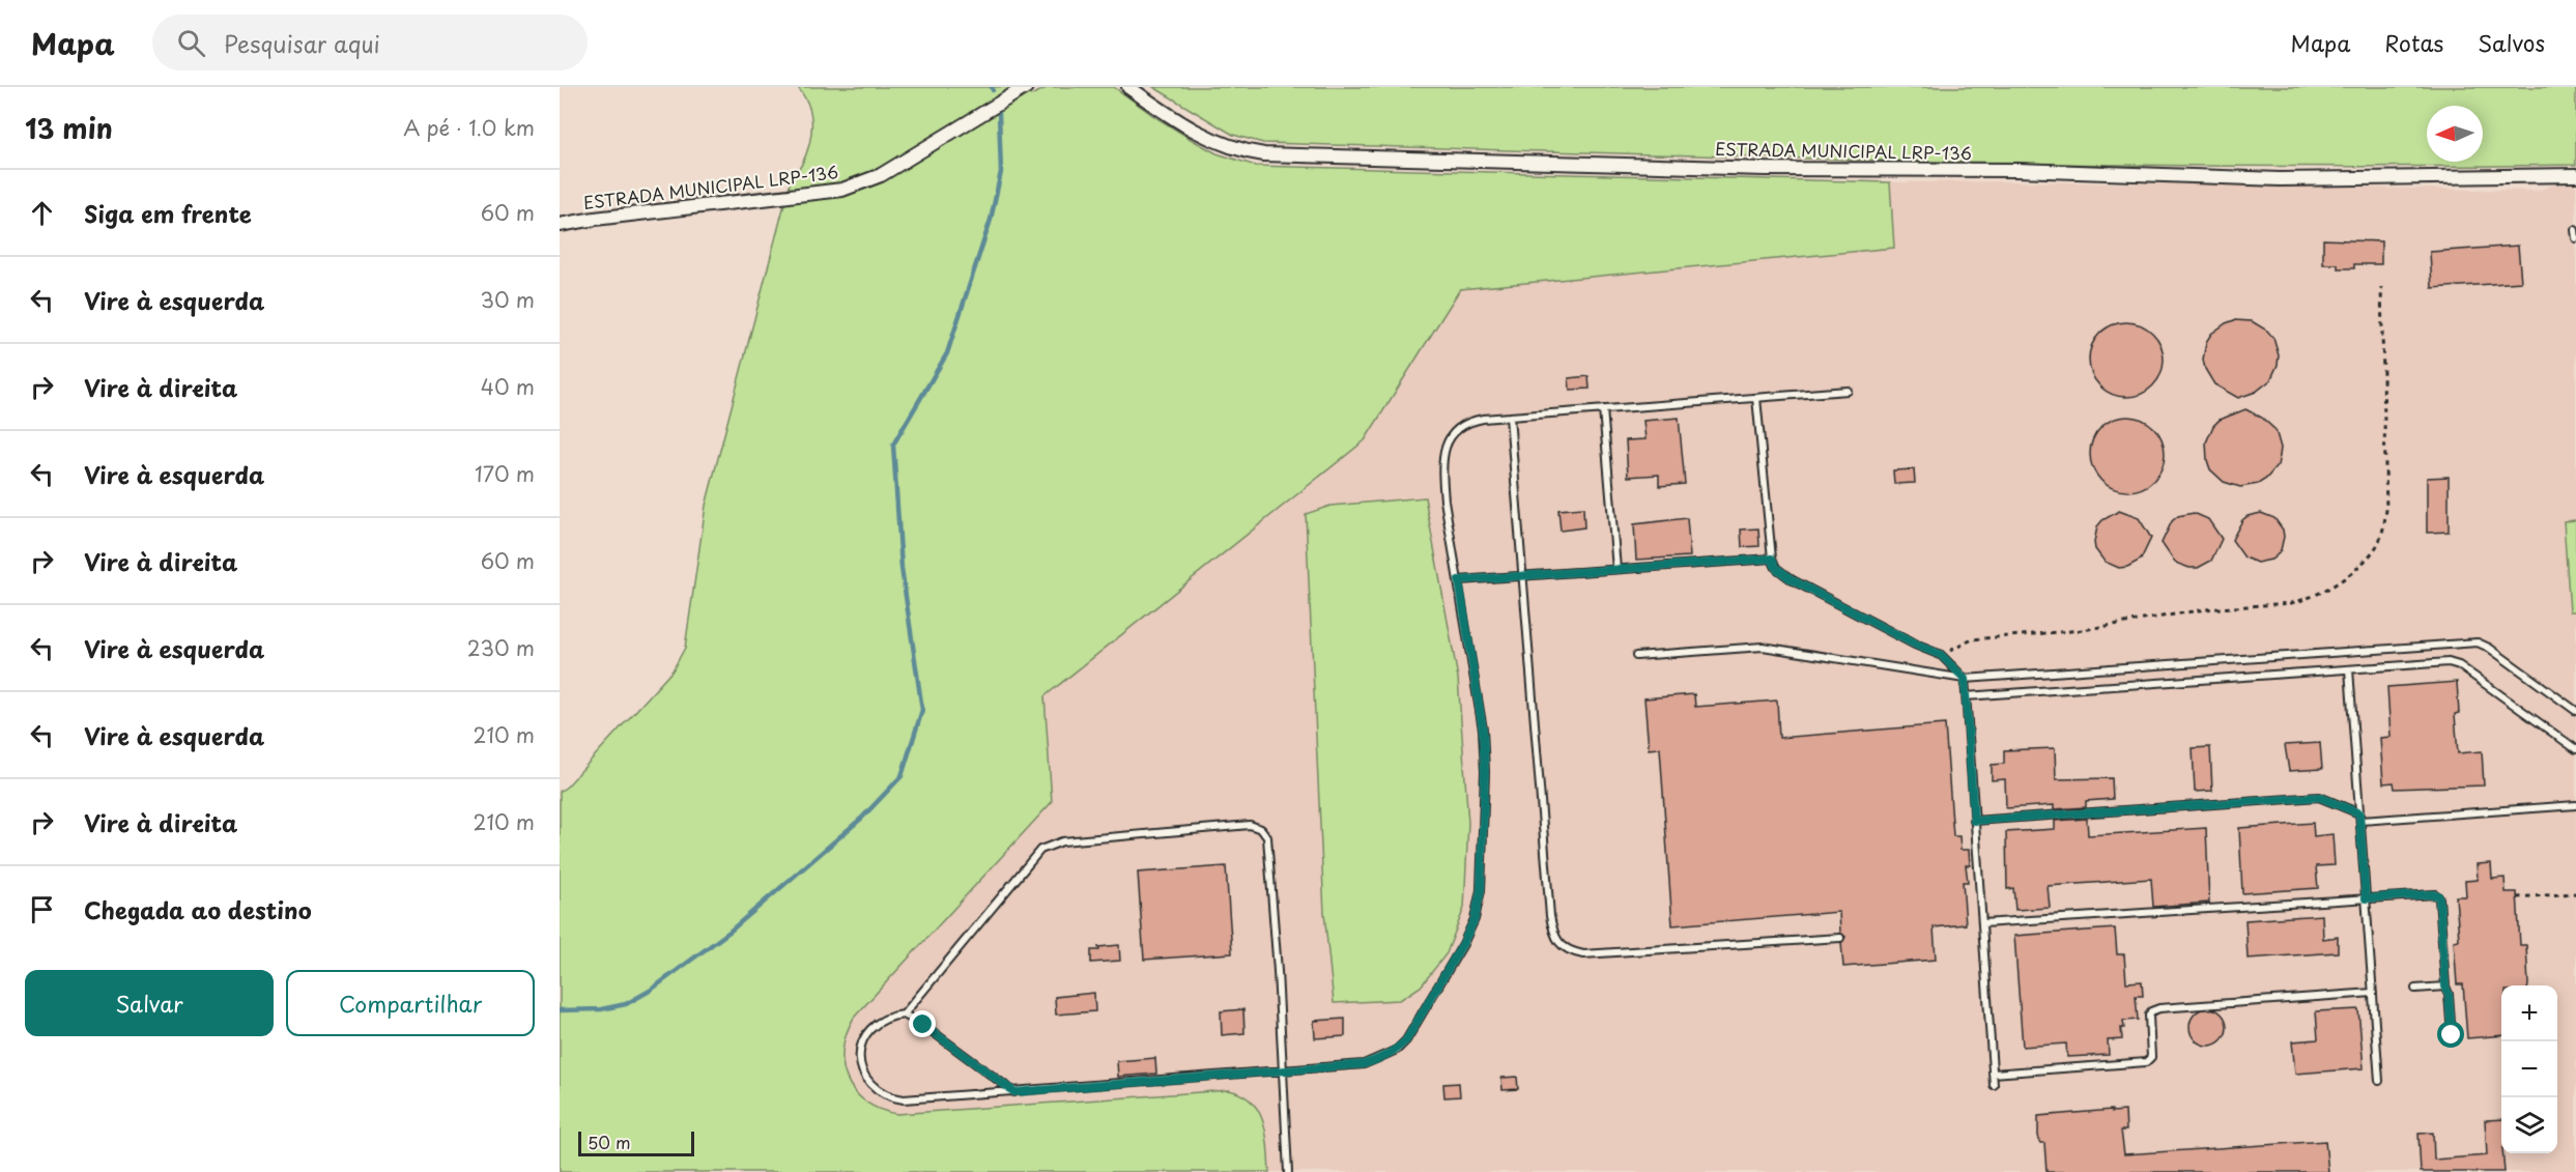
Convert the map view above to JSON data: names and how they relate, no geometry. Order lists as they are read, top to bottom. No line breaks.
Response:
{"streets":{"street":["ESTRADA MUNICIPAL LRP-136"]},"scale_bar":"50 m","north":"left","page":{"header":"Mapa","search":"Pesquisar aqui","nav":["Mapa","Rotas","Salvos"],"heading":["13 min","A pé · 1.0 km"],"list":[["Siga em frente","60 m"],["Vire à esquerda","30 m"],["Vire à direita","40 m"],["Vire à esquerda","170 m"],["Vire à direita","60 m"],["Vire à esquerda","230 m"],["Vire à esquerda","210 m"],["Vire à direita","210 m"],"Chegada ao destino"],"buttons":["Salvar","Compartilhar"],"map_buttons":["+","−"],"scale":"50 m"}}
